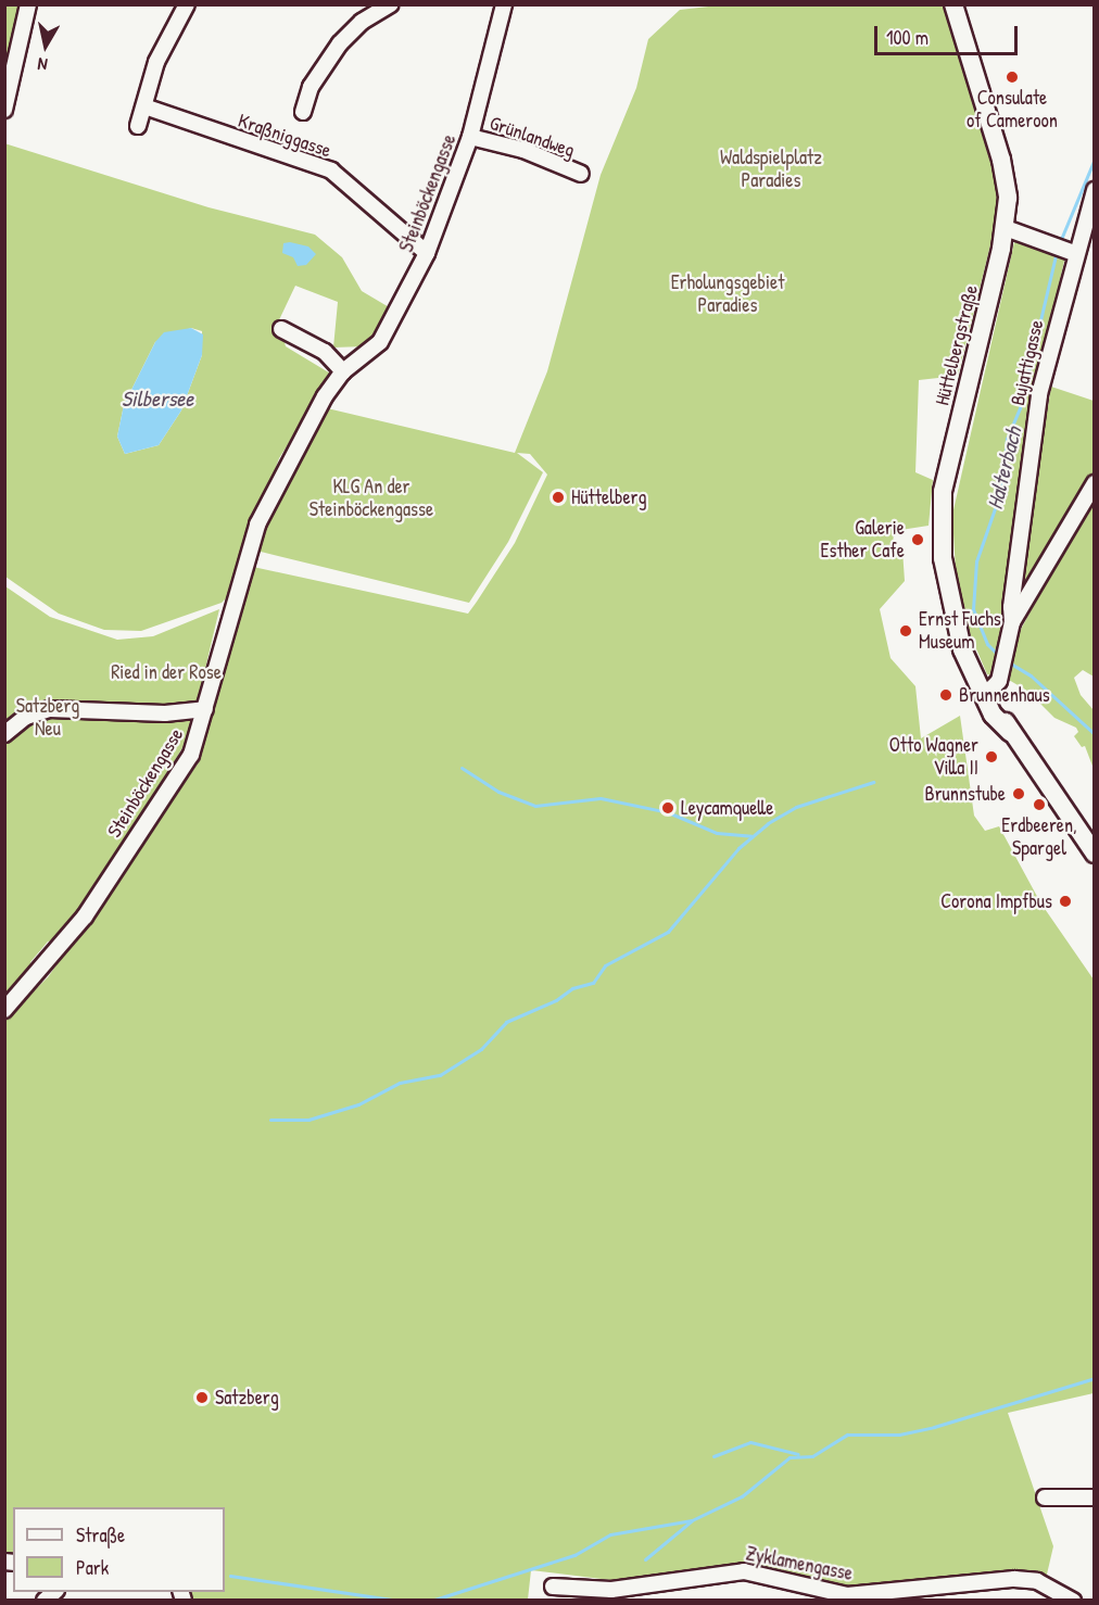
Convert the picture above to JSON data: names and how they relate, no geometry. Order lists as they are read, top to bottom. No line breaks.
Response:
{"streets":{"main road":["Hüttelbergstraße"],"street":["Kraßniggasse","Grünlandweg","Steinböckengasse","Bujattigasse","Zyklamengasse"]},"crossings":[["Kraßniggasse","Steinböckengasse"],["Grünlandweg","Steinböckengasse"],["Hüttelbergstraße","Bujattigasse"]],"water":["Silbersee","Halterbach"],"parks":["Waldspielplatz Paradies","Erholungsgebiet Paradies","KLG An der Steinböckengasse","Ried in der Rose","Satzberg Neu"],"places":["Consulate of Cameroon","Hüttelberg","Galerie Esther Cafe","Ernst Fuchs Museum","Brunnenhaus","Otto Wagner Villa II","Brunnstube","Erdbeeren, Spargel","Leycamquelle","Corona Impfbus","Satzberg"],"legend":["Straße","Park"],"scale_bar":"100 m","north":"bottom"}
